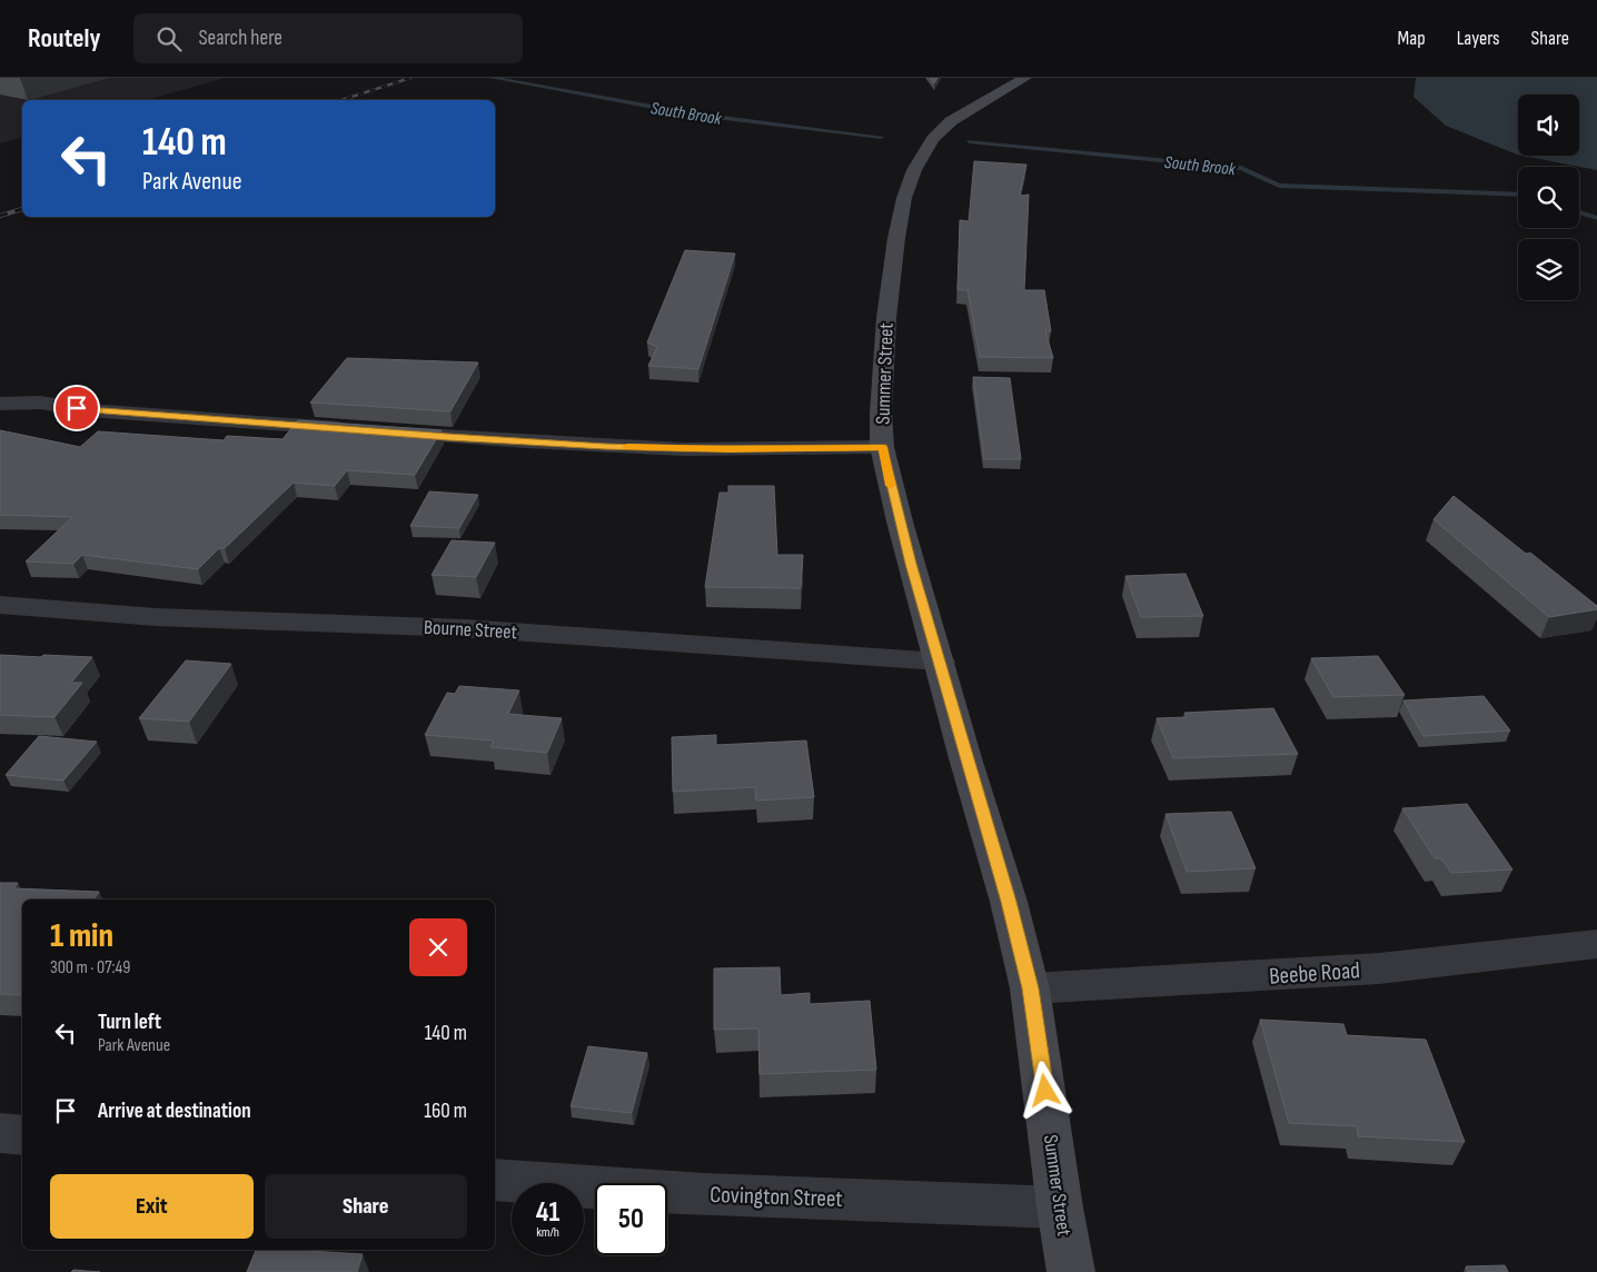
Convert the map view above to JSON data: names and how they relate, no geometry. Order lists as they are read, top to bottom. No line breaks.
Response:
{"streets":{"main road":["Summer Street"],"street":["Bourne Street","Beebe Road","Covington Street"]},"crossings":[["Summer Street","Bourne Street"],["Summer Street","Beebe Road"],["Summer Street","Covington Street"]],"water":["South Brook"],"page":{"header":"Routely","search":"Search here","nav":["Map","Layers","Share"],"turn":["140 m","Park Avenue"],"heading":["1 min","300 m · 07:49"],"list":[{"name":"Turn left","note":"Park Avenue","value":"140 m"},{"name":"Arrive at destination","value":"160 m"}],"buttons":["Exit","Share"],"speed":"41 km/h","limit":"50"}}
